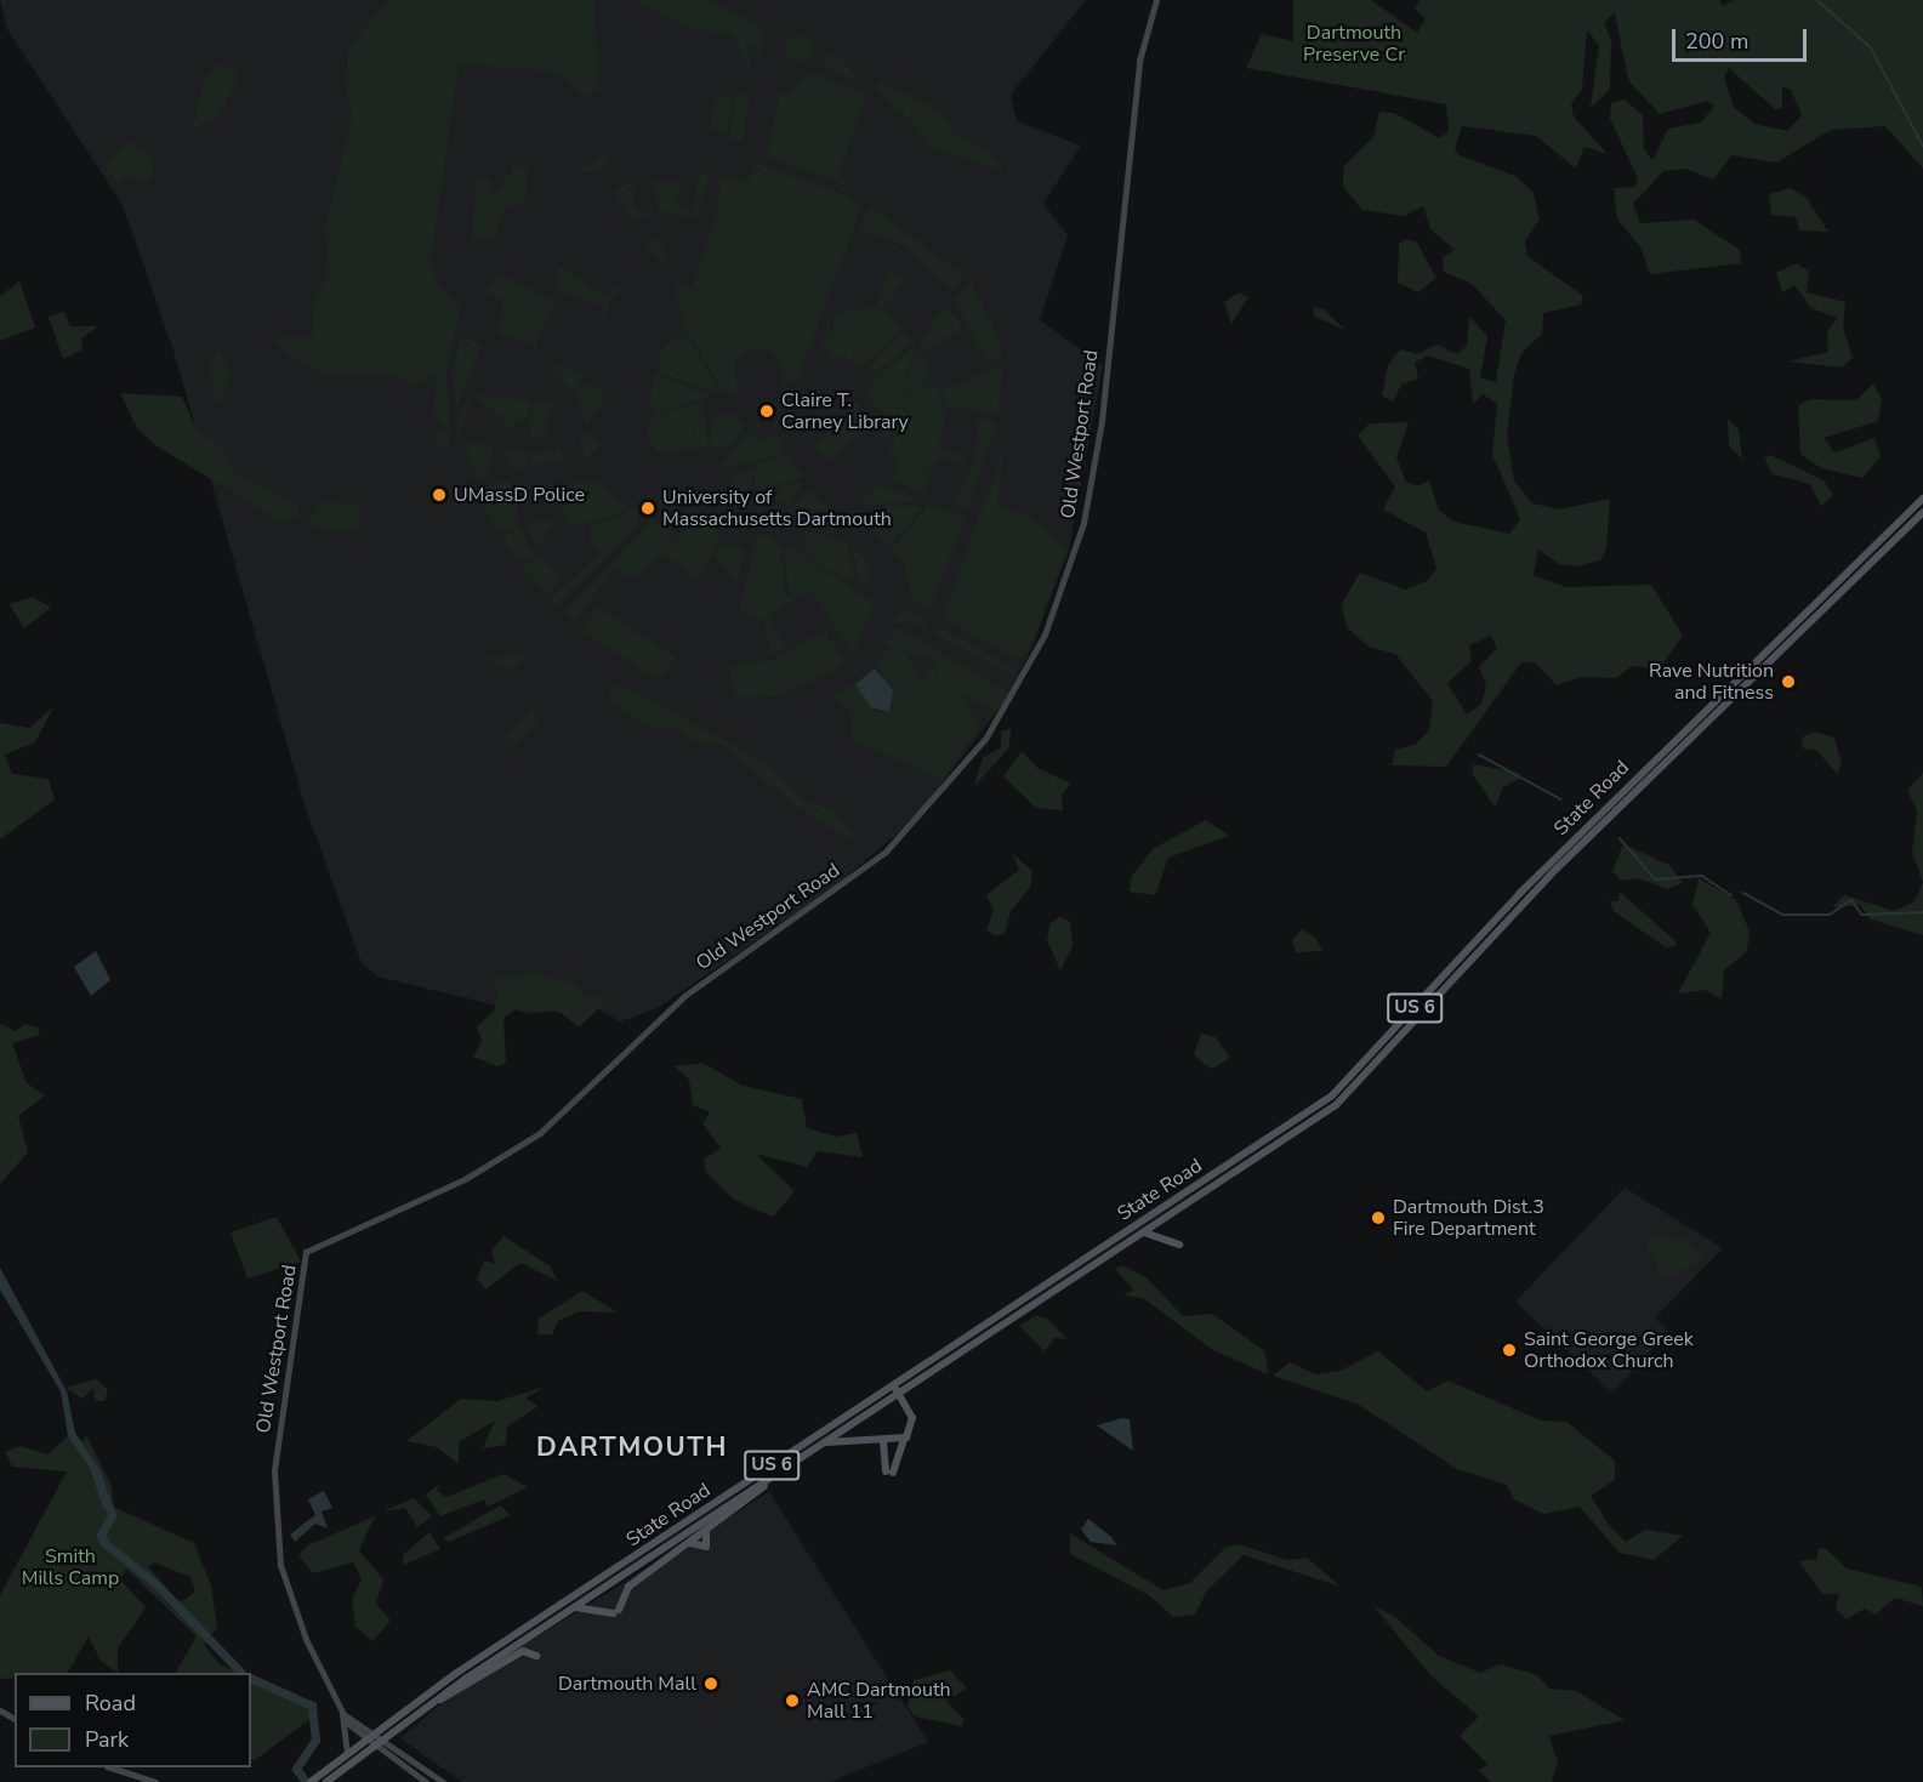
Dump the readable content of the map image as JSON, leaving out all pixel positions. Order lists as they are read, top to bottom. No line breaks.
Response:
{"streets":{"main road":["Old Westport Road","State Road","US 6"]},"crossings":[["Old Westport Road","State Road"]],"districts":["DARTMOUTH"],"parks":["Dartmouth Preserve Cr","Smith Mills Camp"],"places":["Claire T. Carney Library","UMassD Police","University of Massachusetts Dartmouth","Rave Nutrition and Fitness","Dartmouth Dist.3 Fire Department","Saint George Greek Orthodox Church","Dartmouth Mall","AMC Dartmouth Mall 11"],"legend":["Road","Park"],"scale_bar":"200 m"}
